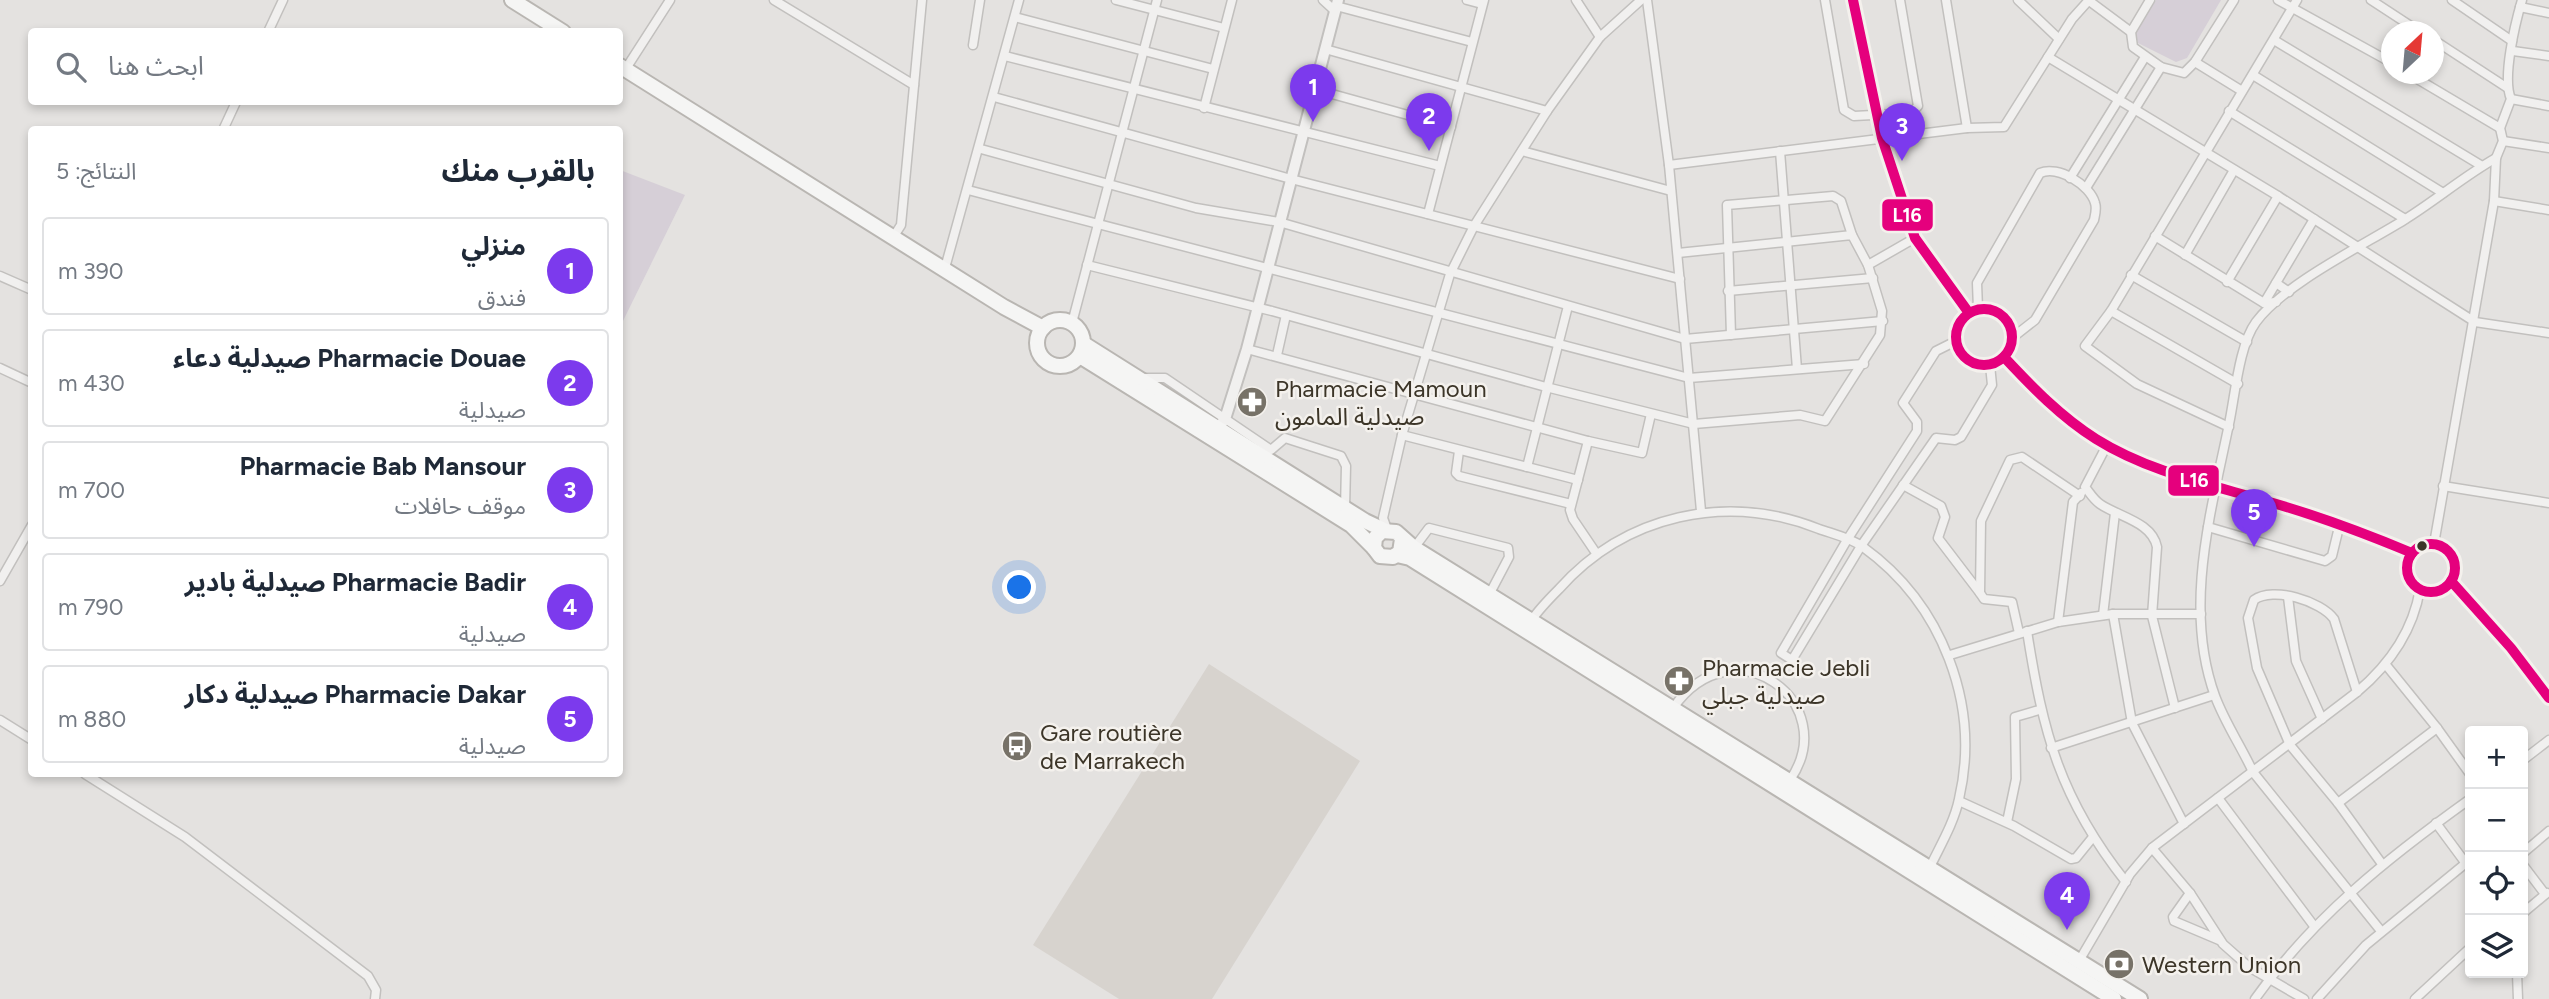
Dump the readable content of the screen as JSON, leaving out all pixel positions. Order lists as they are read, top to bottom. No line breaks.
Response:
{"places":{"pharmacy":["Pharmacie Mamoun صيدلية المامون","Pharmacie Jebli صيدلية جبلي"],"bus stop":["Gare routière de Marrakech"],"bank":["Western Union"]},"lines":["transit line L16"],"north":"top right","page":{"search":"ابحث هنا","pins":["1","2","3","5","4"],"heading":["بالقرب منك","النتائج: 5"],"list":[{"mark":"1","name":"منزلي","note":"فندق","value":"390 m"},{"mark":"2","name":"Pharmacie Douae صيدلية دعاء","note":"صيدلية","value":"430 m"},{"mark":"3","name":"Pharmacie Bab Mansour","note":"موقف حافلات","value":"700 m"},{"mark":"4","name":"Pharmacie Badir صيدلية بادير","note":"صيدلية","value":"790 m"},{"mark":"5","name":"Pharmacie Dakar صيدلية دكار","note":"صيدلية","value":"880 m"}],"map_buttons":["+","−"]}}
